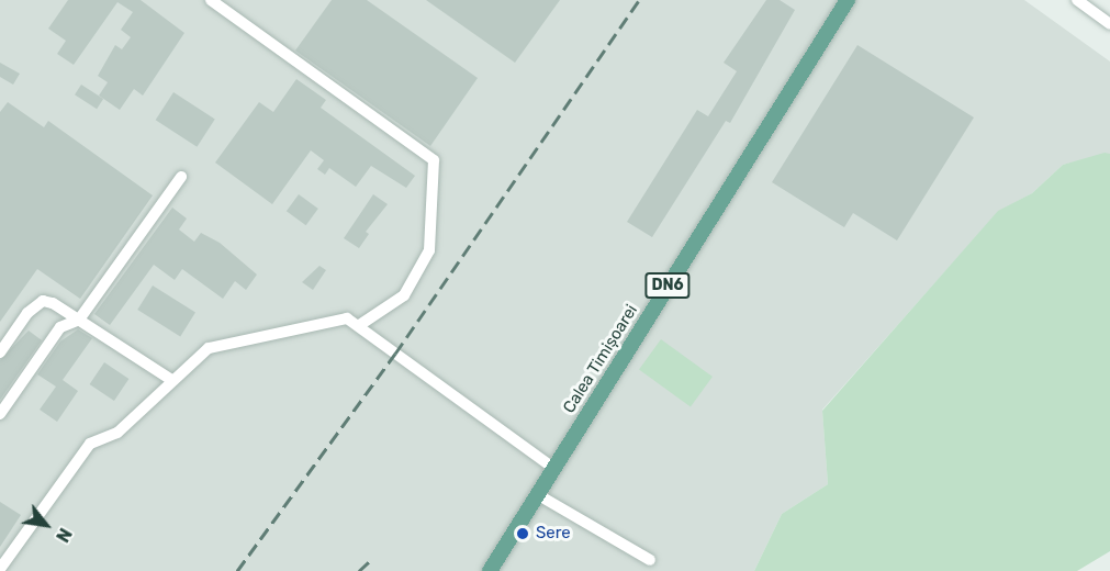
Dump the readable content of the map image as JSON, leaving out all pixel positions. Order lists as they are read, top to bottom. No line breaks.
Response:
{"streets":{"main road":["DN6","Calea Timișoarei"]},"places":["Sere"],"north":"bottom right"}
